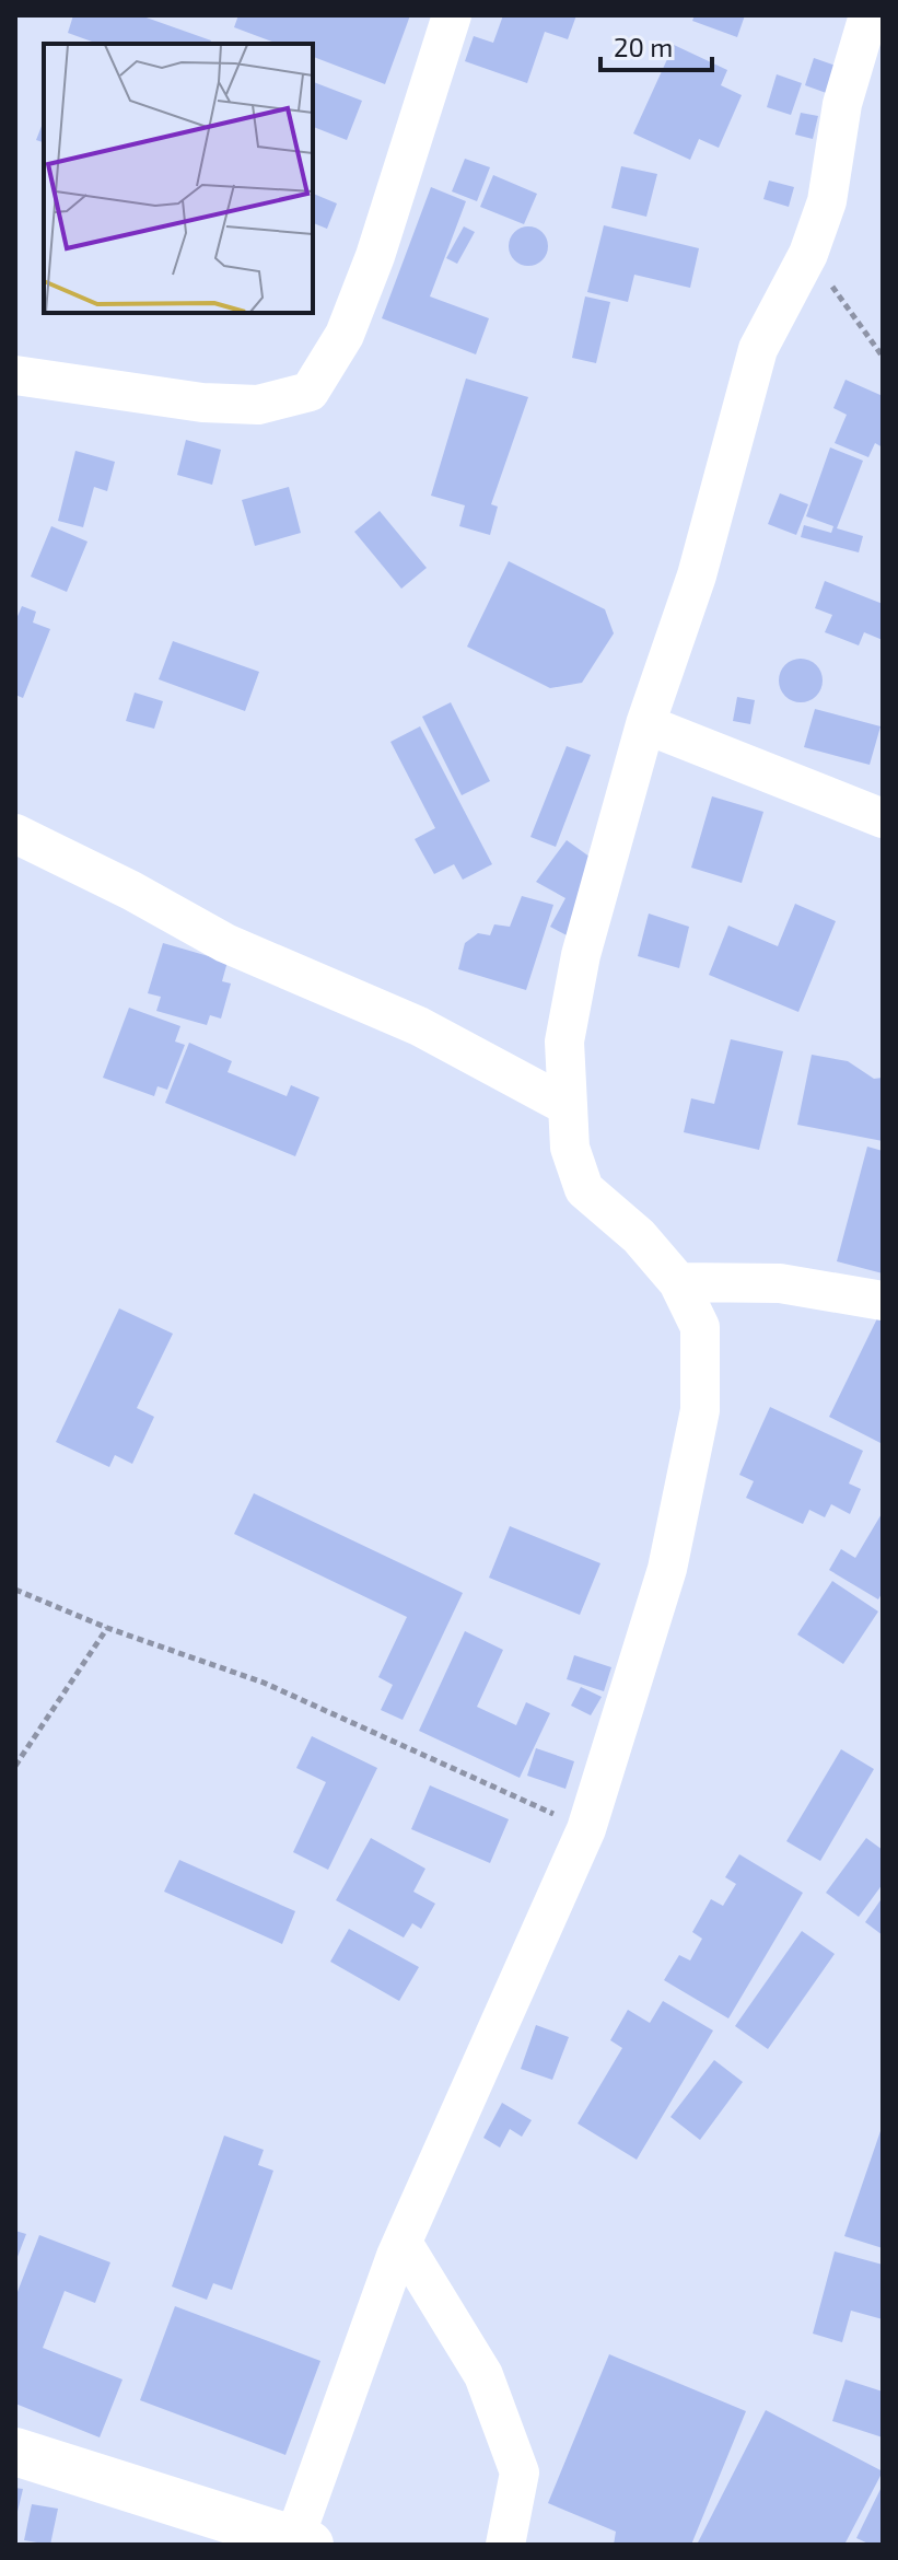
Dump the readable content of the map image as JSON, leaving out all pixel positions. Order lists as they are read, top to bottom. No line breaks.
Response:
{"scale_bar":"20 m"}
